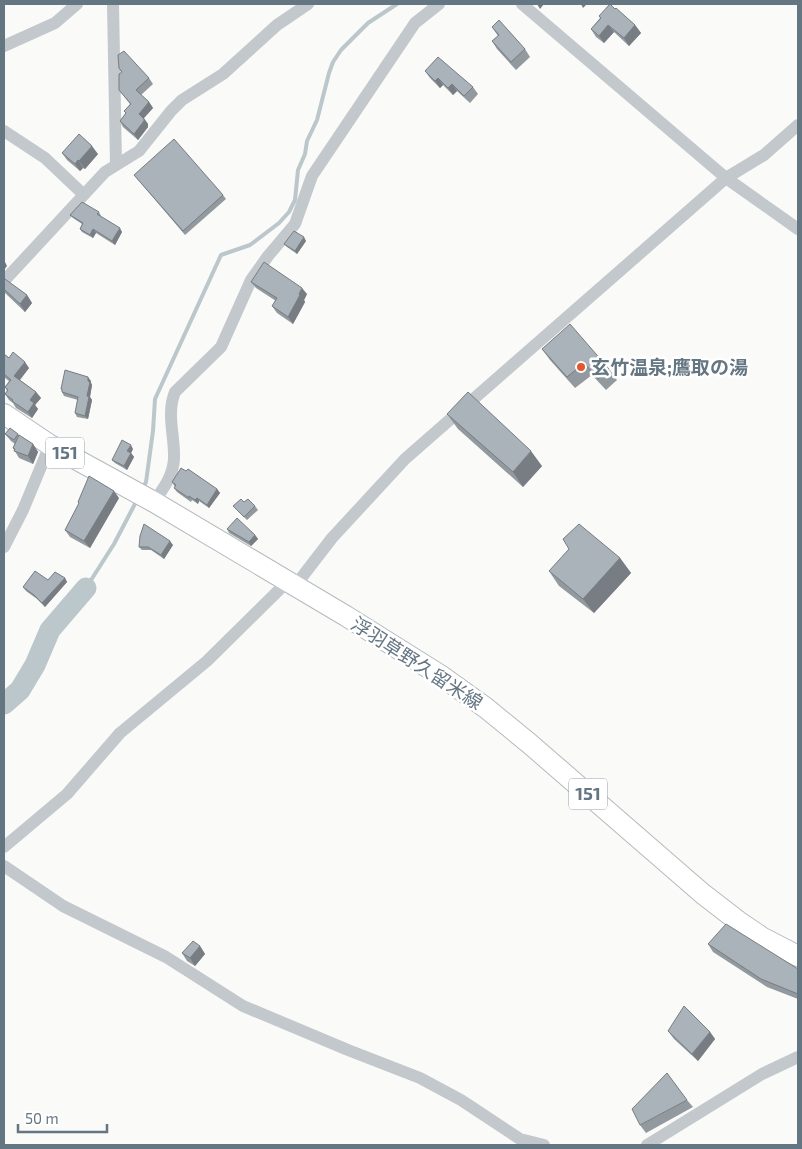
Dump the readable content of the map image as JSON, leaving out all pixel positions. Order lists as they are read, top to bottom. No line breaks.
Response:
{"streets":{"main road":["151","浮羽草野久留米線"]},"places":["玄竹温泉;鷹取の湯"],"scale_bar":"50 m"}
